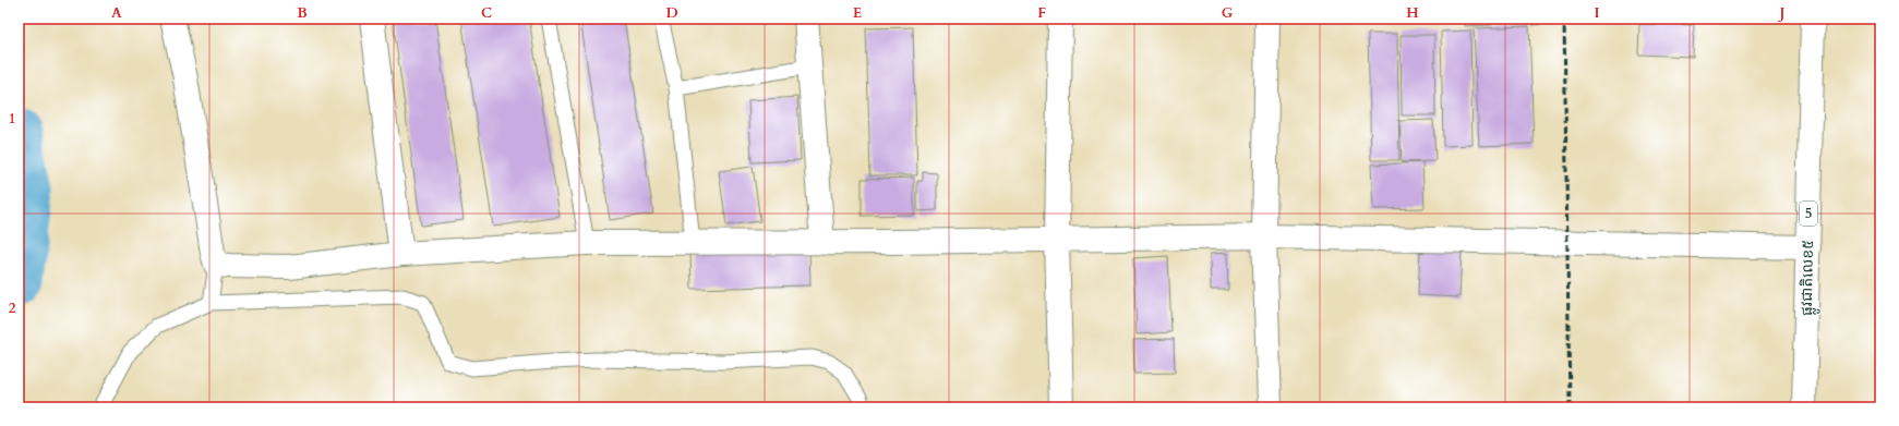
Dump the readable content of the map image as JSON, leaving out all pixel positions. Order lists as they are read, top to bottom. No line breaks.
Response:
{"streets":{"main road":["5","ផ្លូវជាតិលេខ៥"]},"grid":{"columns":["A","B","C","D","E","F","G","H","I","J"],"rows":["1","2"]}}
